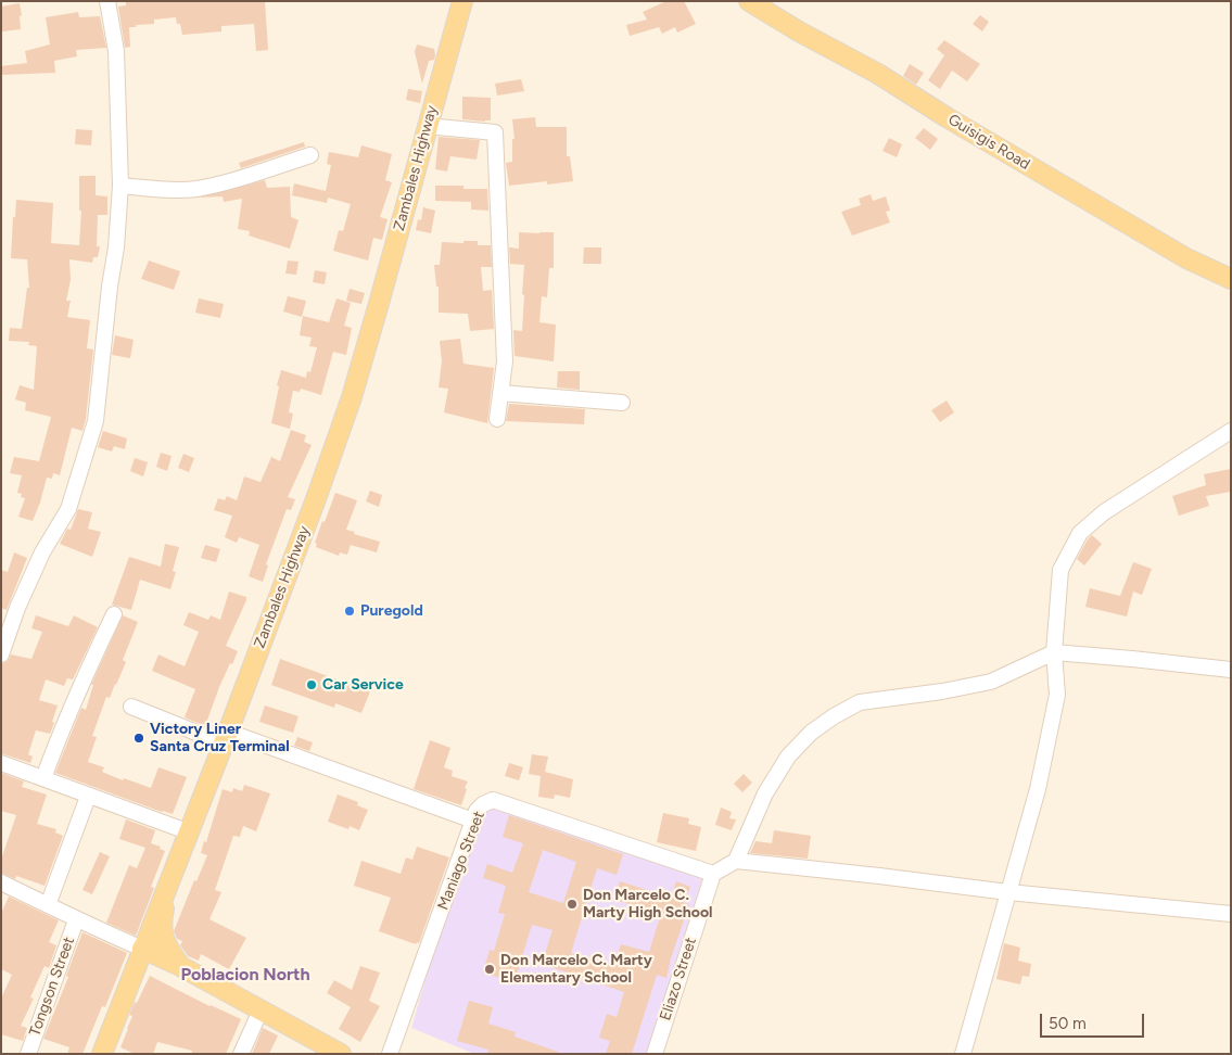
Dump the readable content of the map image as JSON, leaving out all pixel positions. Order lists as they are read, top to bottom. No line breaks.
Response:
{"streets":{"main road":["Guisigis Road","Zambales Highway"],"street":["Maniago Street","Eliazo Street","Tongson Street"]},"crossings":[["Maniago Street","Eliazo Street"]],"districts":["Poblacion North"],"places":["Puregold","Car Service","Victory Liner Santa Cruz Terminal","Don Marcelo C. Marty High School","Don Marcelo C. Marty Elementary School"],"scale_bar":"50 m"}
